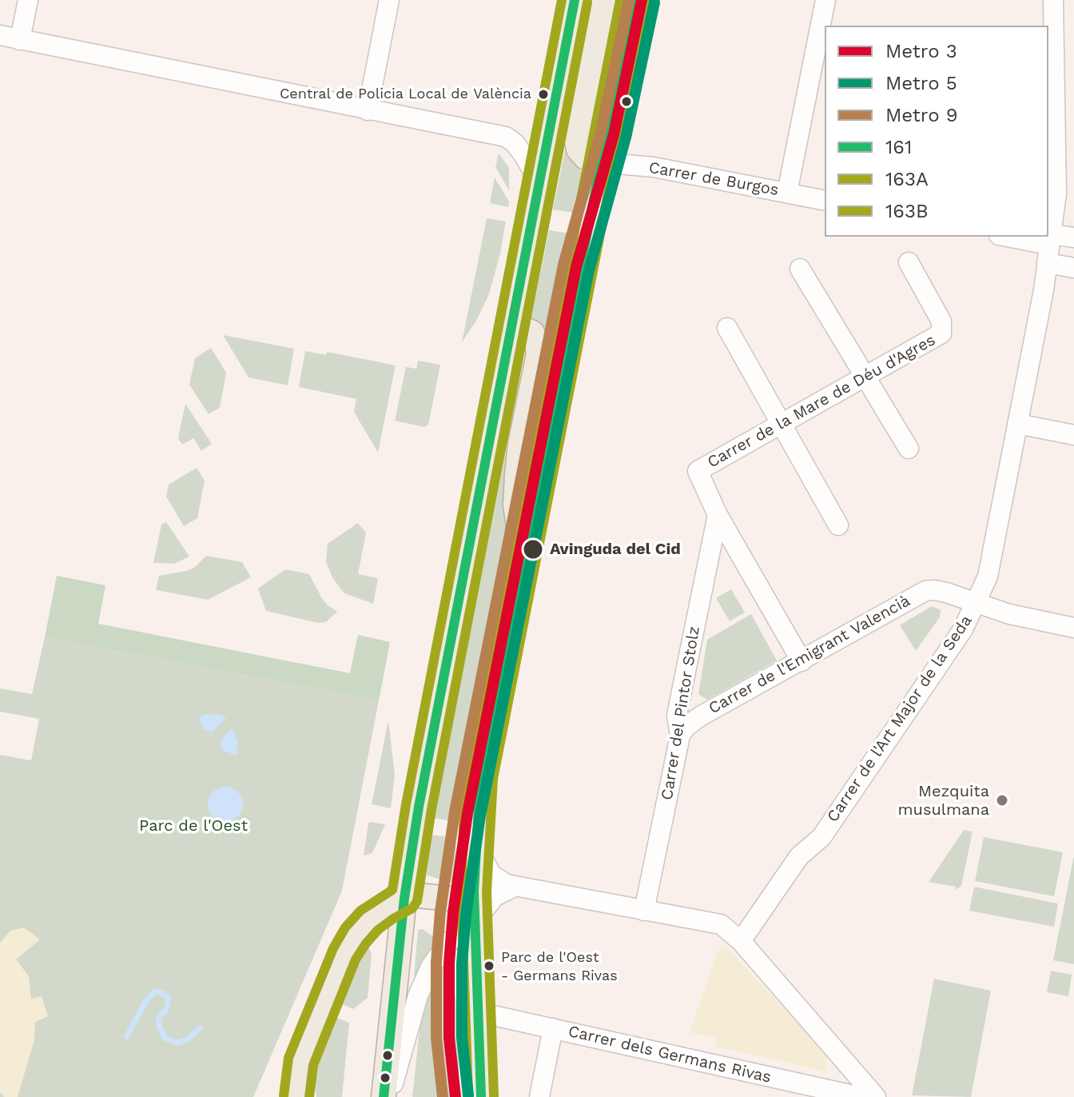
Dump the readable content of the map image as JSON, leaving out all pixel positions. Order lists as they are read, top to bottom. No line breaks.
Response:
{"streets":{"street":["Carrer de Burgos","Carrer de la Mare de Déu d'Agres","Carrer de l'Emigrant Valencià","Carrer del Pintor Stolz","Carrer de l'Art Major de la Seda","Carrer dels Germans Rivas"]},"crossings":[["Carrer de la Mare de Déu d'Agres","Carrer del Pintor Stolz"],["Carrer de l'Emigrant Valencià","Carrer del Pintor Stolz"],["Carrer de l'Emigrant Valencià","Carrer de l'Art Major de la Seda"]],"parks":["Parc de l'Oest"],"places":["Central de Policia Local de València","Avinguda del Cid","Mezquita musulmana","Parc de l'Oest - Germans Rivas"],"lines":["metro line 3","metro line 9","transit line 161","transit line 163B","metro line 5","transit line 163A"],"legend":["Metro 3","Metro 5","Metro 9","161","163A","163B"]}
